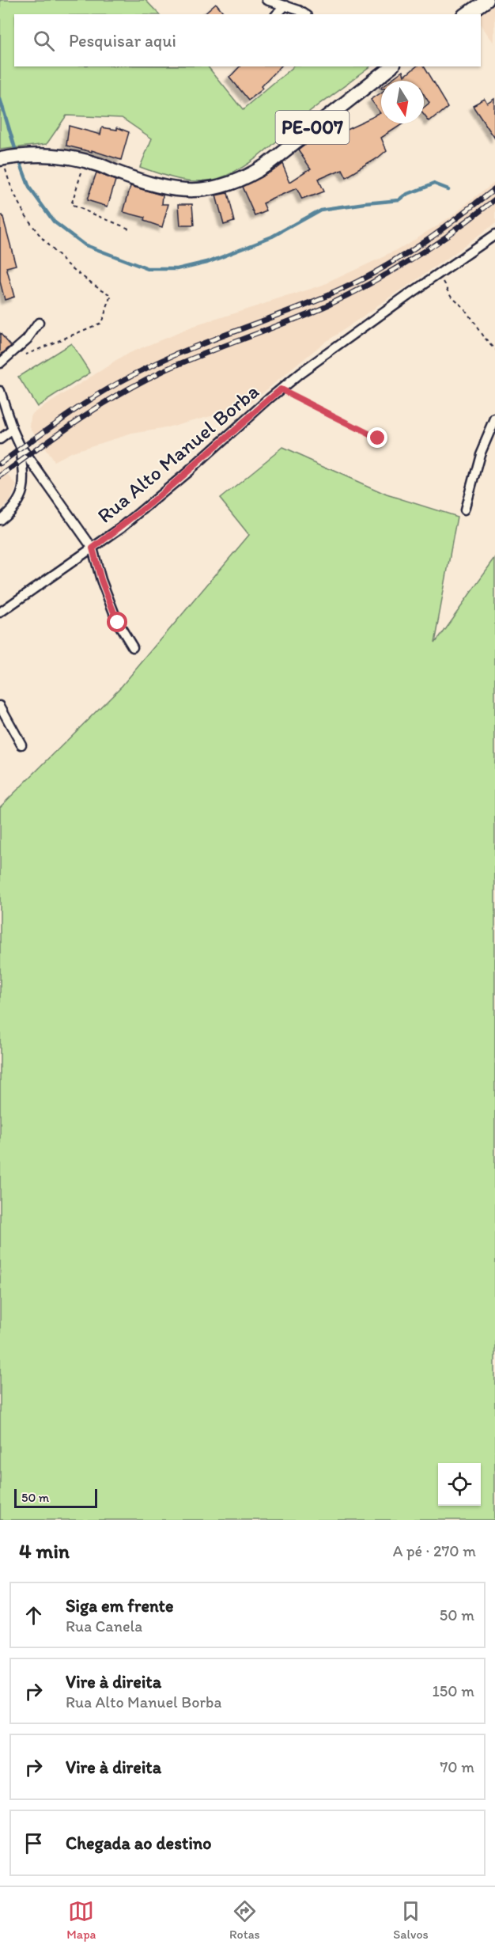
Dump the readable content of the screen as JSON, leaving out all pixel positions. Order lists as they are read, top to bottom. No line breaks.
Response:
{"streets":{"main road":["PE-007"],"street":["Rua Alto Manuel Borba"]},"scale_bar":"50 m","north":"bottom","page":{"search":"Pesquisar aqui","scale":"50 m","heading":["4 min","A pé · 270 m"],"list":[["Siga em frente","Rua Canela","50 m"],["Vire à direita","Rua Alto Manuel Borba","150 m"],["Vire à direita","70 m"],"Chegada ao destino"],"nav":["Mapa","Rotas","Salvos"]}}
